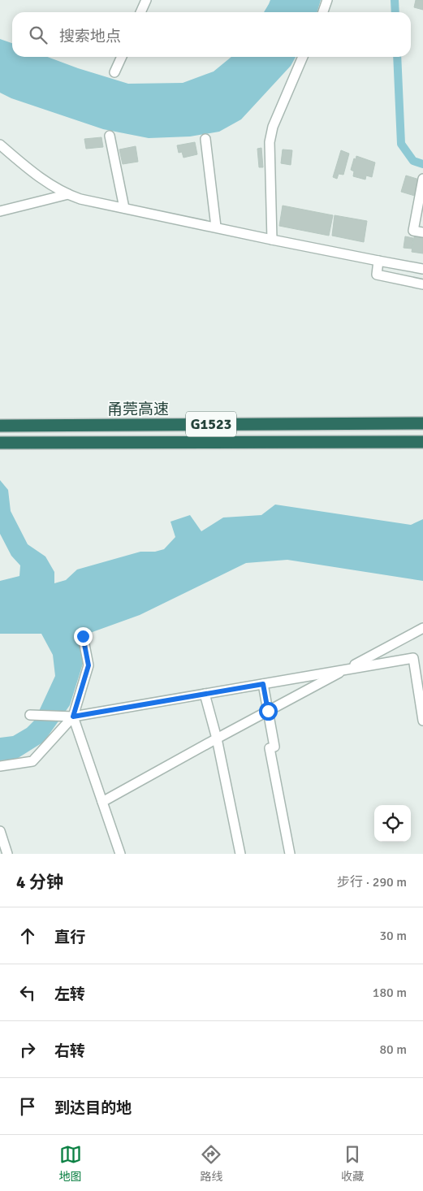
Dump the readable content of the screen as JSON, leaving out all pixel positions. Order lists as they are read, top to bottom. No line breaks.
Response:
{"streets":{"highway":["甬莞高速","G1523"]},"page":{"search":"搜索地点","heading":["4 分钟","步行 · 290 m"],"list":[["直行","30 m"],["左转","180 m"],["右转","80 m"],"到达目的地"],"nav":["地图","路线","收藏"]}}
